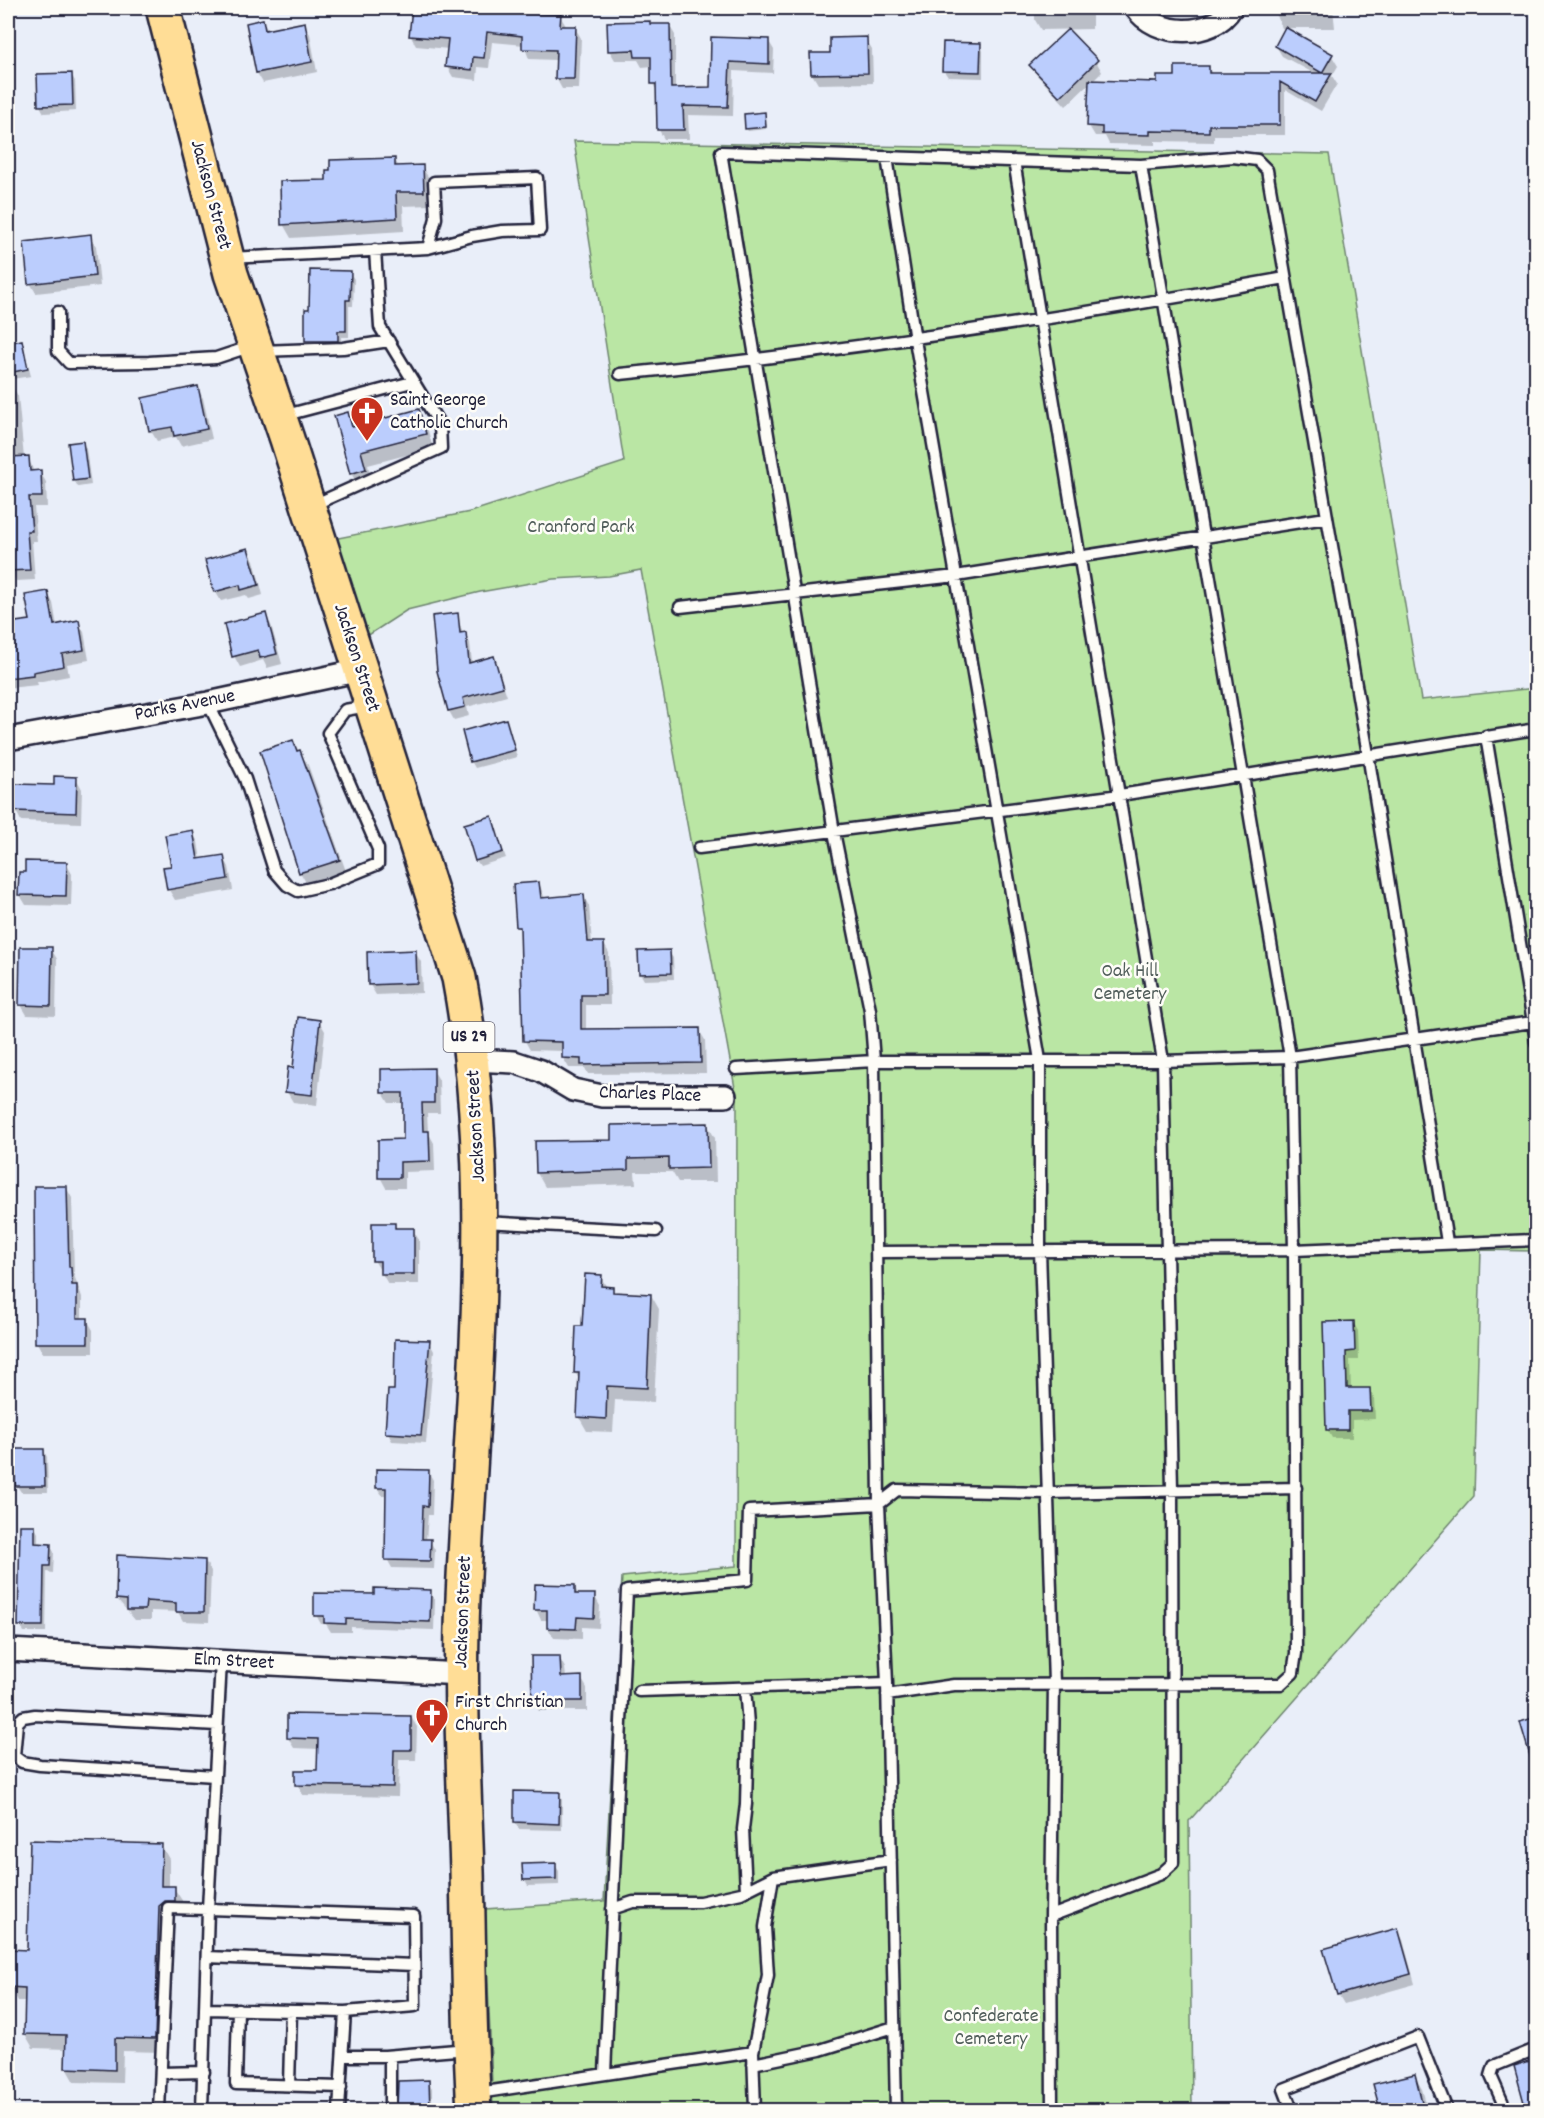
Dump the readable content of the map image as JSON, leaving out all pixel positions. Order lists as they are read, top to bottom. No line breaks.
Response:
{"streets":{"main road":["Jackson Street","US 29"],"street":["Parks Avenue","Charles Place","Elm Street"]},"crossings":[["Jackson Street","Parks Avenue"],["Jackson Street","Charles Place"],["Jackson Street","Elm Street"]],"parks":["Cranford Park","Oak Hill Cemetery","Confederate Cemetery"],"places":{"church":["Saint George Catholic Church","First Christian Church"]}}
